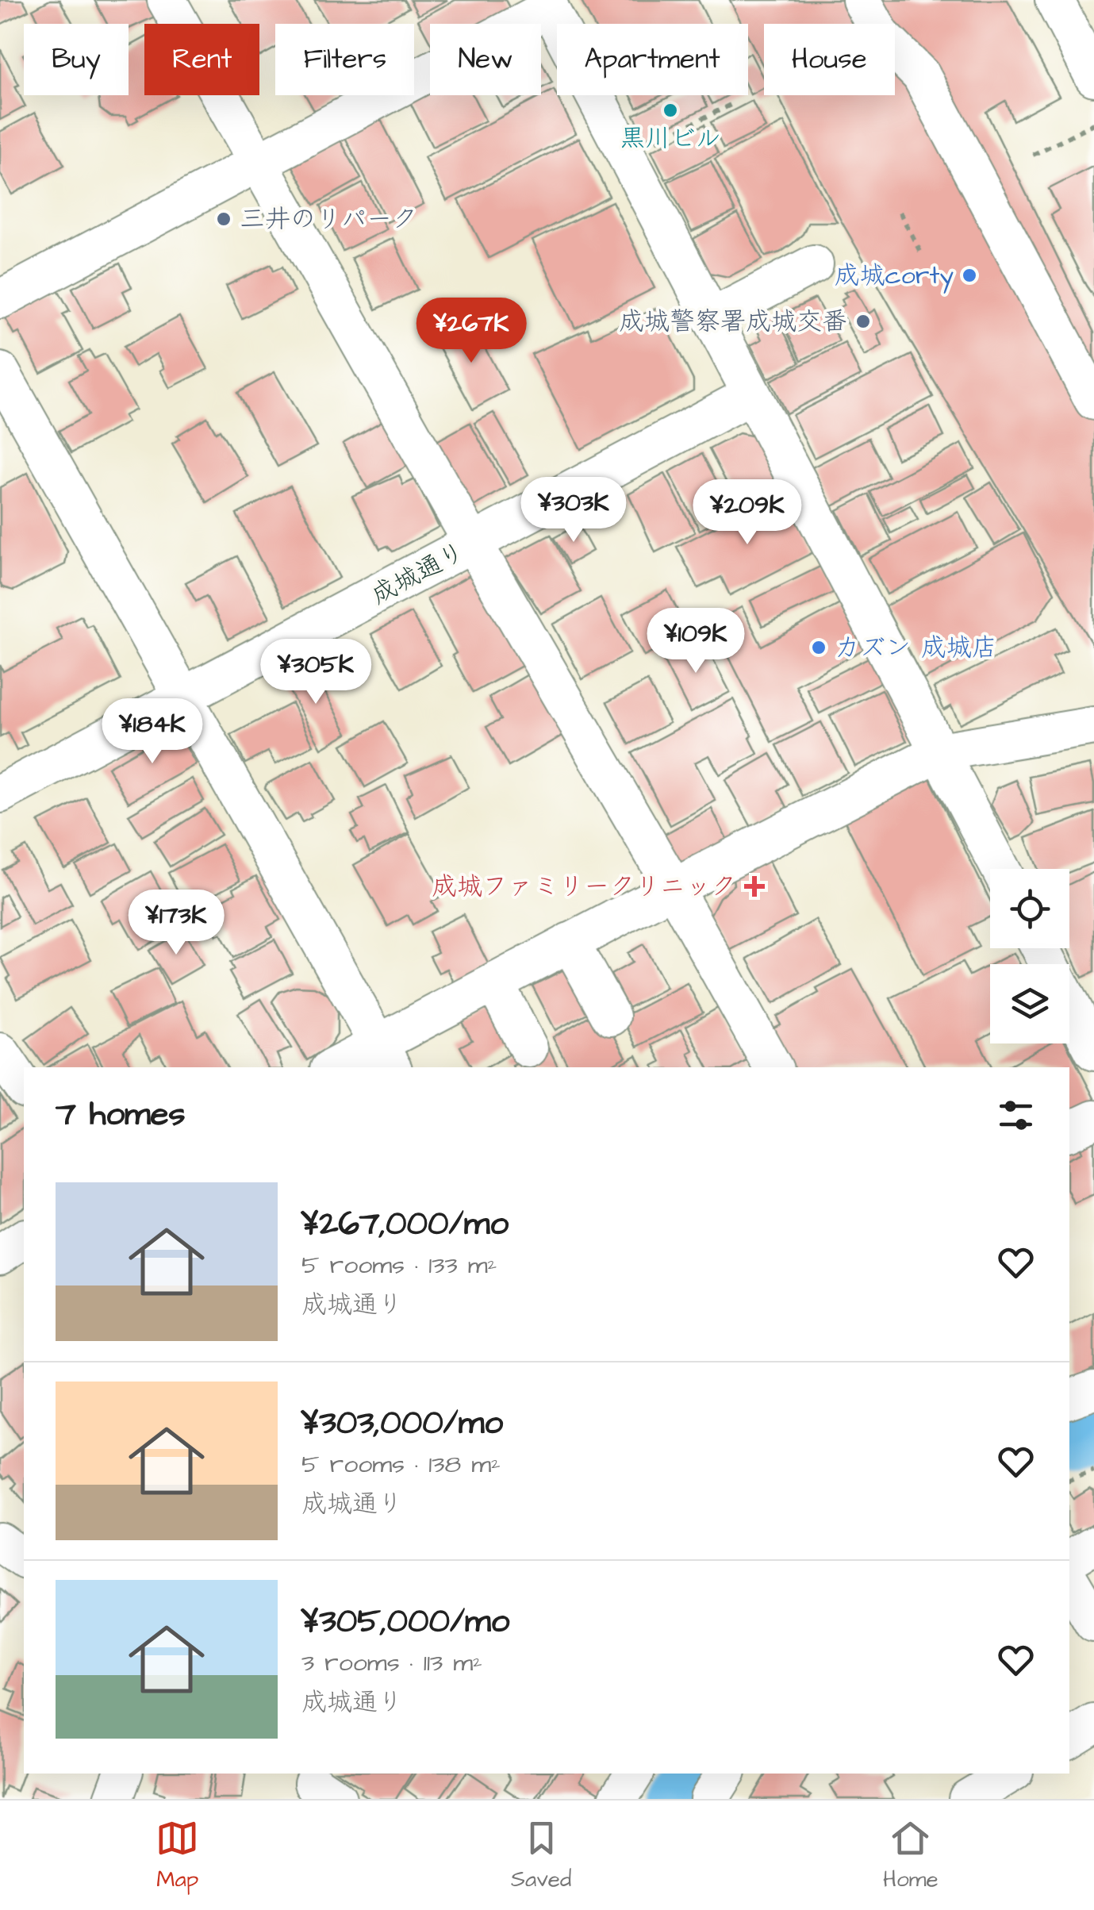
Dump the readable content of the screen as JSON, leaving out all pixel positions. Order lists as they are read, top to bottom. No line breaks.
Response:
{"streets":{"street":["成城通り"]},"places":{"other":["黒川ビル","三井のリパーク","成城corty","成城警察署成城交番","カズン 成城店"],"health":["成城ファミリークリニック"]},"page":{"chip":["Buy","Rent","Filters","New","Apartment","House"],"price":["¥267K","¥303K","¥209K","¥109K","¥305K","¥184K","¥173K"],"heading":"7 homes","list":[{"name":"¥267,000/mo","note":"5 rooms · 133 m² · 成城通り"},{"name":"¥303,000/mo","note":"5 rooms · 138 m² · 成城通り"},{"name":"¥305,000/mo","note":"3 rooms · 113 m² · 成城通り"}],"tabs":["Map","Saved","Home"]}}
